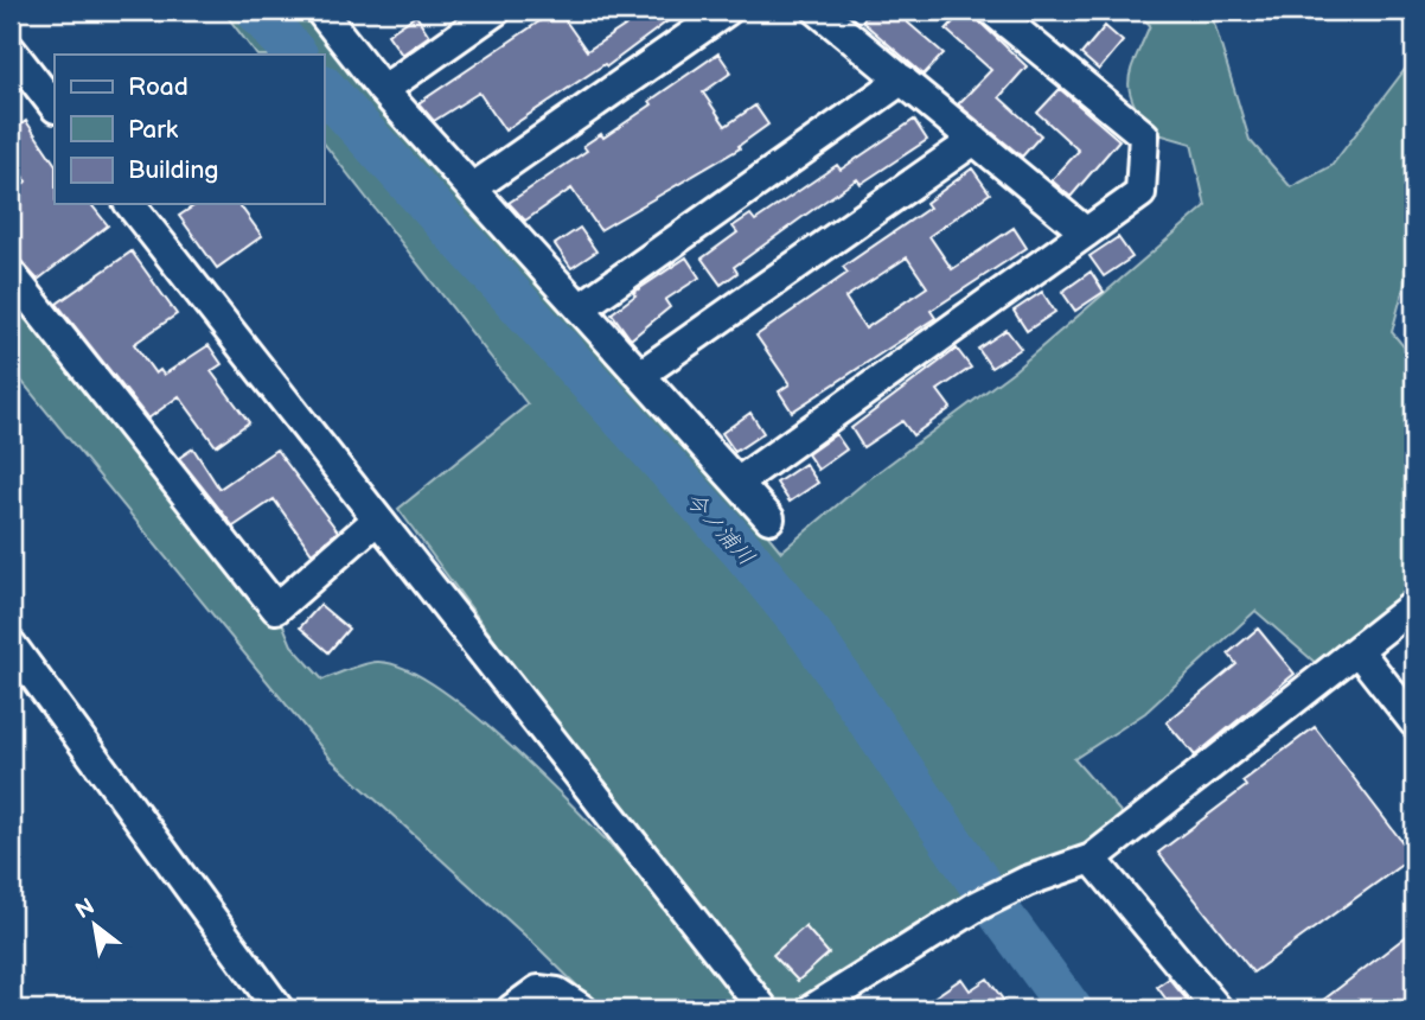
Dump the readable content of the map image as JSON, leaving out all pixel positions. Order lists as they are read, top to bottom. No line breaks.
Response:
{"water":["今ノ浦川"],"legend":["Road","Park","Building"],"north":"top left"}
